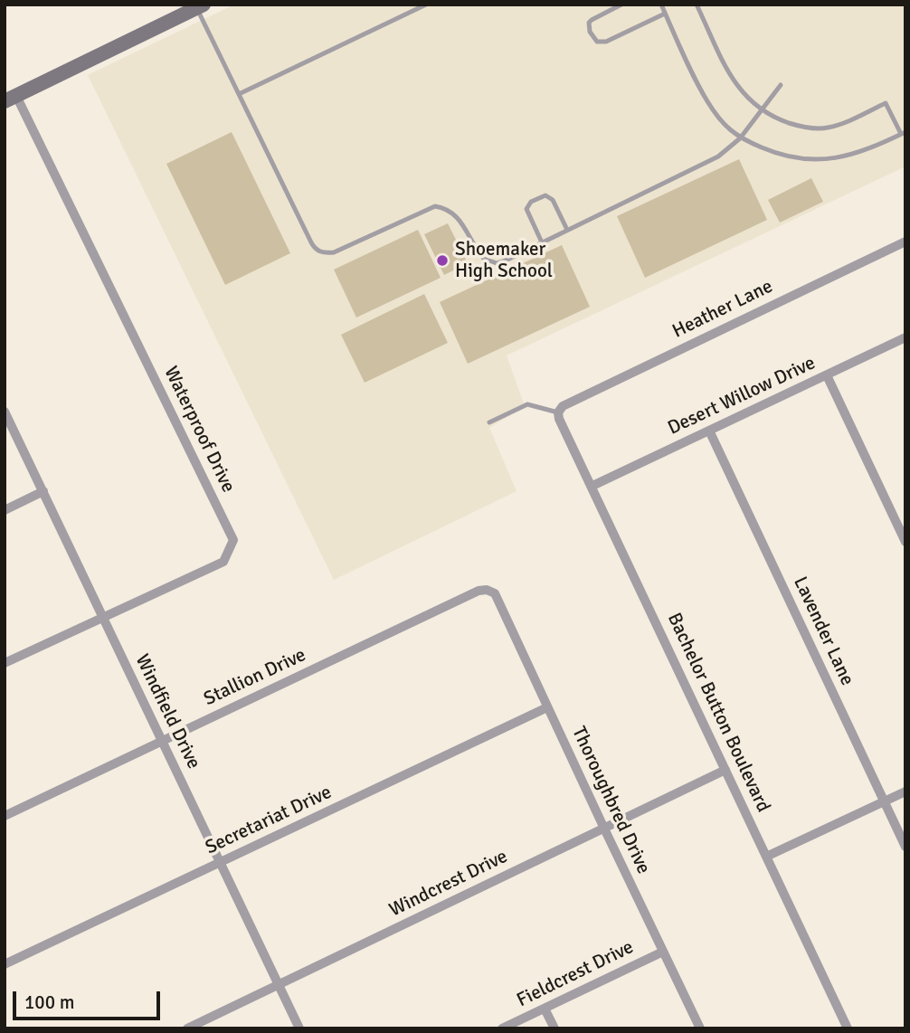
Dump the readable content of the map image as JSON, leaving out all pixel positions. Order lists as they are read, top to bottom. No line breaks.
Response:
{"streets":{"street":["Heather Lane","Desert Willow Drive","Waterproof Drive","Lavender Lane","Stallion Drive","Windfield Drive","Bachelor Button Boulevard","Thoroughbred Drive","Secretariat Drive","Windcrest Drive","Fieldcrest Drive"]},"crossings":[["Heather Lane","Bachelor Button Boulevard"],["Desert Willow Drive","Lavender Lane"],["Desert Willow Drive","Bachelor Button Boulevard"],["Waterproof Drive","Windfield Drive"],["Stallion Drive","Windfield Drive"],["Stallion Drive","Thoroughbred Drive"],["Windfield Drive","Secretariat Drive"],["Windfield Drive","Windcrest Drive"],["Bachelor Button Boulevard","Windcrest Drive"],["Thoroughbred Drive","Secretariat Drive"],["Thoroughbred Drive","Windcrest Drive"],["Thoroughbred Drive","Fieldcrest Drive"]],"places":["Shoemaker High School"],"scale_bar":"100 m"}
